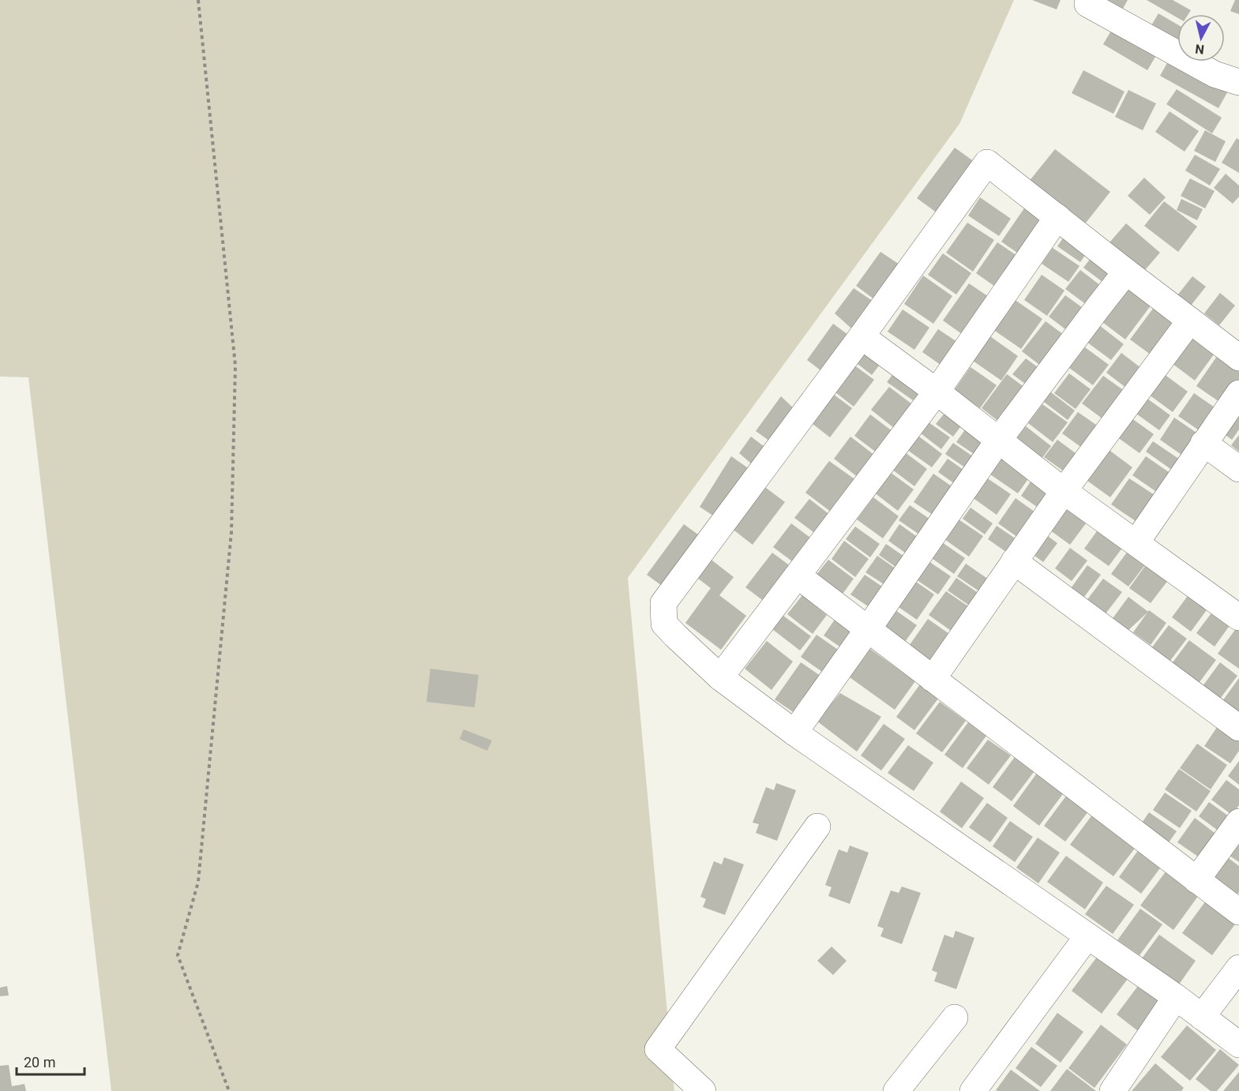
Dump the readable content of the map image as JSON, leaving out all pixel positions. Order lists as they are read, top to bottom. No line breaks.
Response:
{"scale_bar":"20 m","north":"bottom"}
